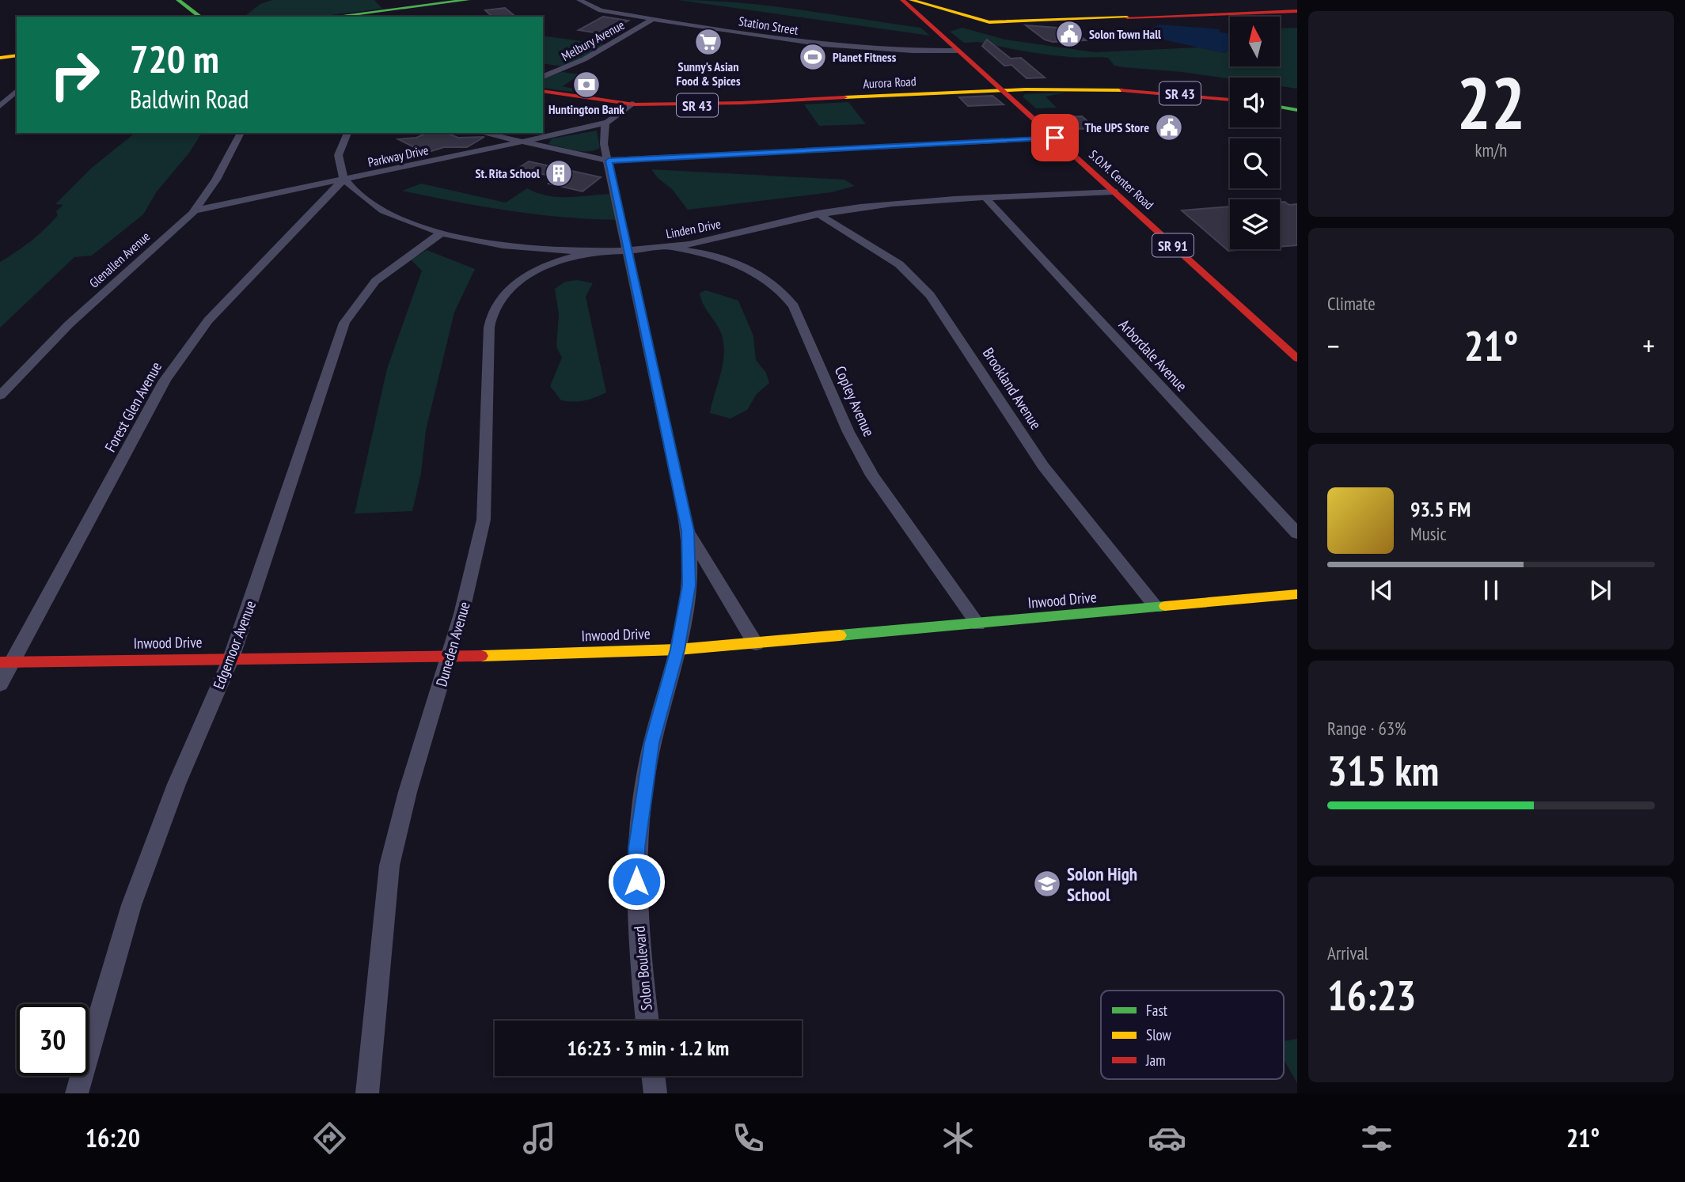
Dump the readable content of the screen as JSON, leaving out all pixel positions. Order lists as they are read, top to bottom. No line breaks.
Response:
{"streets":{"main road":["Aurora Road","SR 43","S.O.M. Center Road","SR 91","Inwood Drive"],"street":["Station Street","Melbury Avenue","Parkway Drive","Linden Drive","Glenallen Avenue","Arbordale Avenue","Brookland Avenue","Copley Avenue","Forest Glen Avenue","Duneden Avenue","Edgemoor Avenue","Solon Boulevard"]},"crossings":[["Station Street","Melbury Avenue"],["Station Street","S.O.M. Center Road"],["Aurora Road","S.O.M. Center Road"],["Parkway Drive","Linden Drive"],["Parkway Drive","Glenallen Avenue"],["Parkway Drive","Forest Glen Avenue"],["Parkway Drive","Solon Boulevard"],["S.O.M. Center Road","Linden Drive"],["Linden Drive","Arbordale Avenue"],["Linden Drive","Brookland Avenue"],["Linden Drive","Copley Avenue"],["Linden Drive","Forest Glen Avenue"],["Linden Drive","Duneden Avenue"],["Linden Drive","Edgemoor Avenue"],["Linden Drive","Solon Boulevard"],["Brookland Avenue","Inwood Drive"],["Copley Avenue","Inwood Drive"],["Forest Glen Avenue","Inwood Drive"],["Inwood Drive","Duneden Avenue"],["Inwood Drive","Edgemoor Avenue"],["Inwood Drive","Solon Boulevard"]],"places":{"public building":["Solon Town Hall","The UPS Store"],"supermarket":["Sunny's Asian Food & Spices"],"sports":["Planet Fitness"],"bank":["Huntington Bank"],"building":["St. Rita School"],"school or university":["Solon High School"]},"legend":["Fast","Slow","Jam"],"north":"top","page":{"tile":[["22","km/h"],"Climate",["Range · 63%","315 km"],["Arrival","16:23"]],"turn":["720 m","Baldwin Road"],"heat":["−","21°","+"],"song":["93.5 FM","Music"],"limit":"30","trip":"16:23 · 3 min · 1.2 km","tabs":["16:20","21°"]}}
